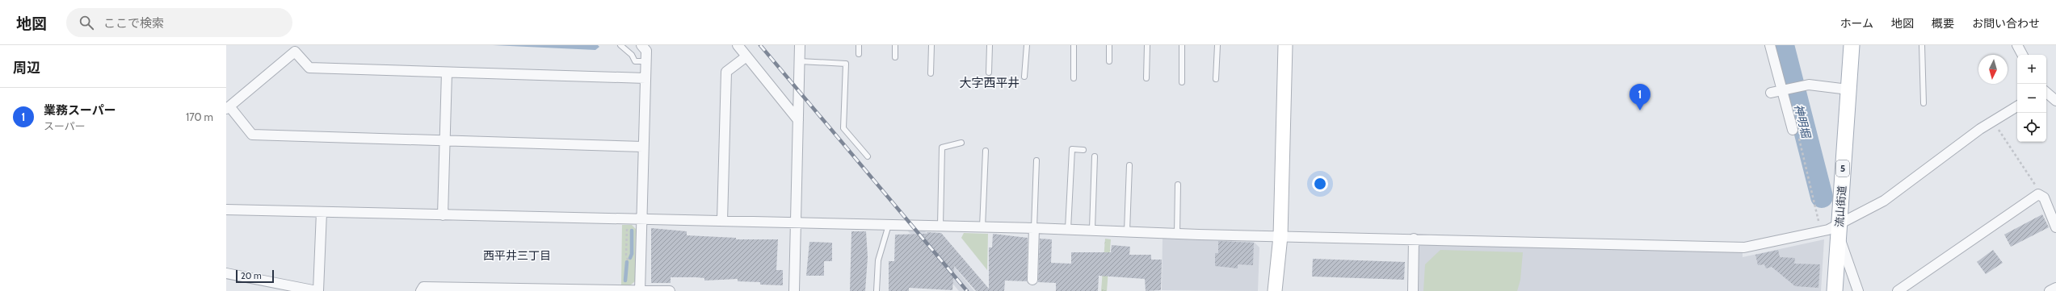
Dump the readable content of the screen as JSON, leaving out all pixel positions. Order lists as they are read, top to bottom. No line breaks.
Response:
{"streets":{"main road":["5","流山街道"]},"districts":["大字西平井","西平井三丁目"],"water":["神明堀"],"scale_bar":"20 m","north":"bottom","page":{"header":"地図","search":"ここで検索","nav":["ホーム","地図","概要","お問い合わせ"],"heading":"周辺","map_buttons":["+","−"],"pins":"1","list":[{"mark":"1","name":"業務スーパー","note":"スーパー","value":"170 m"}],"scale":"20 m"}}
